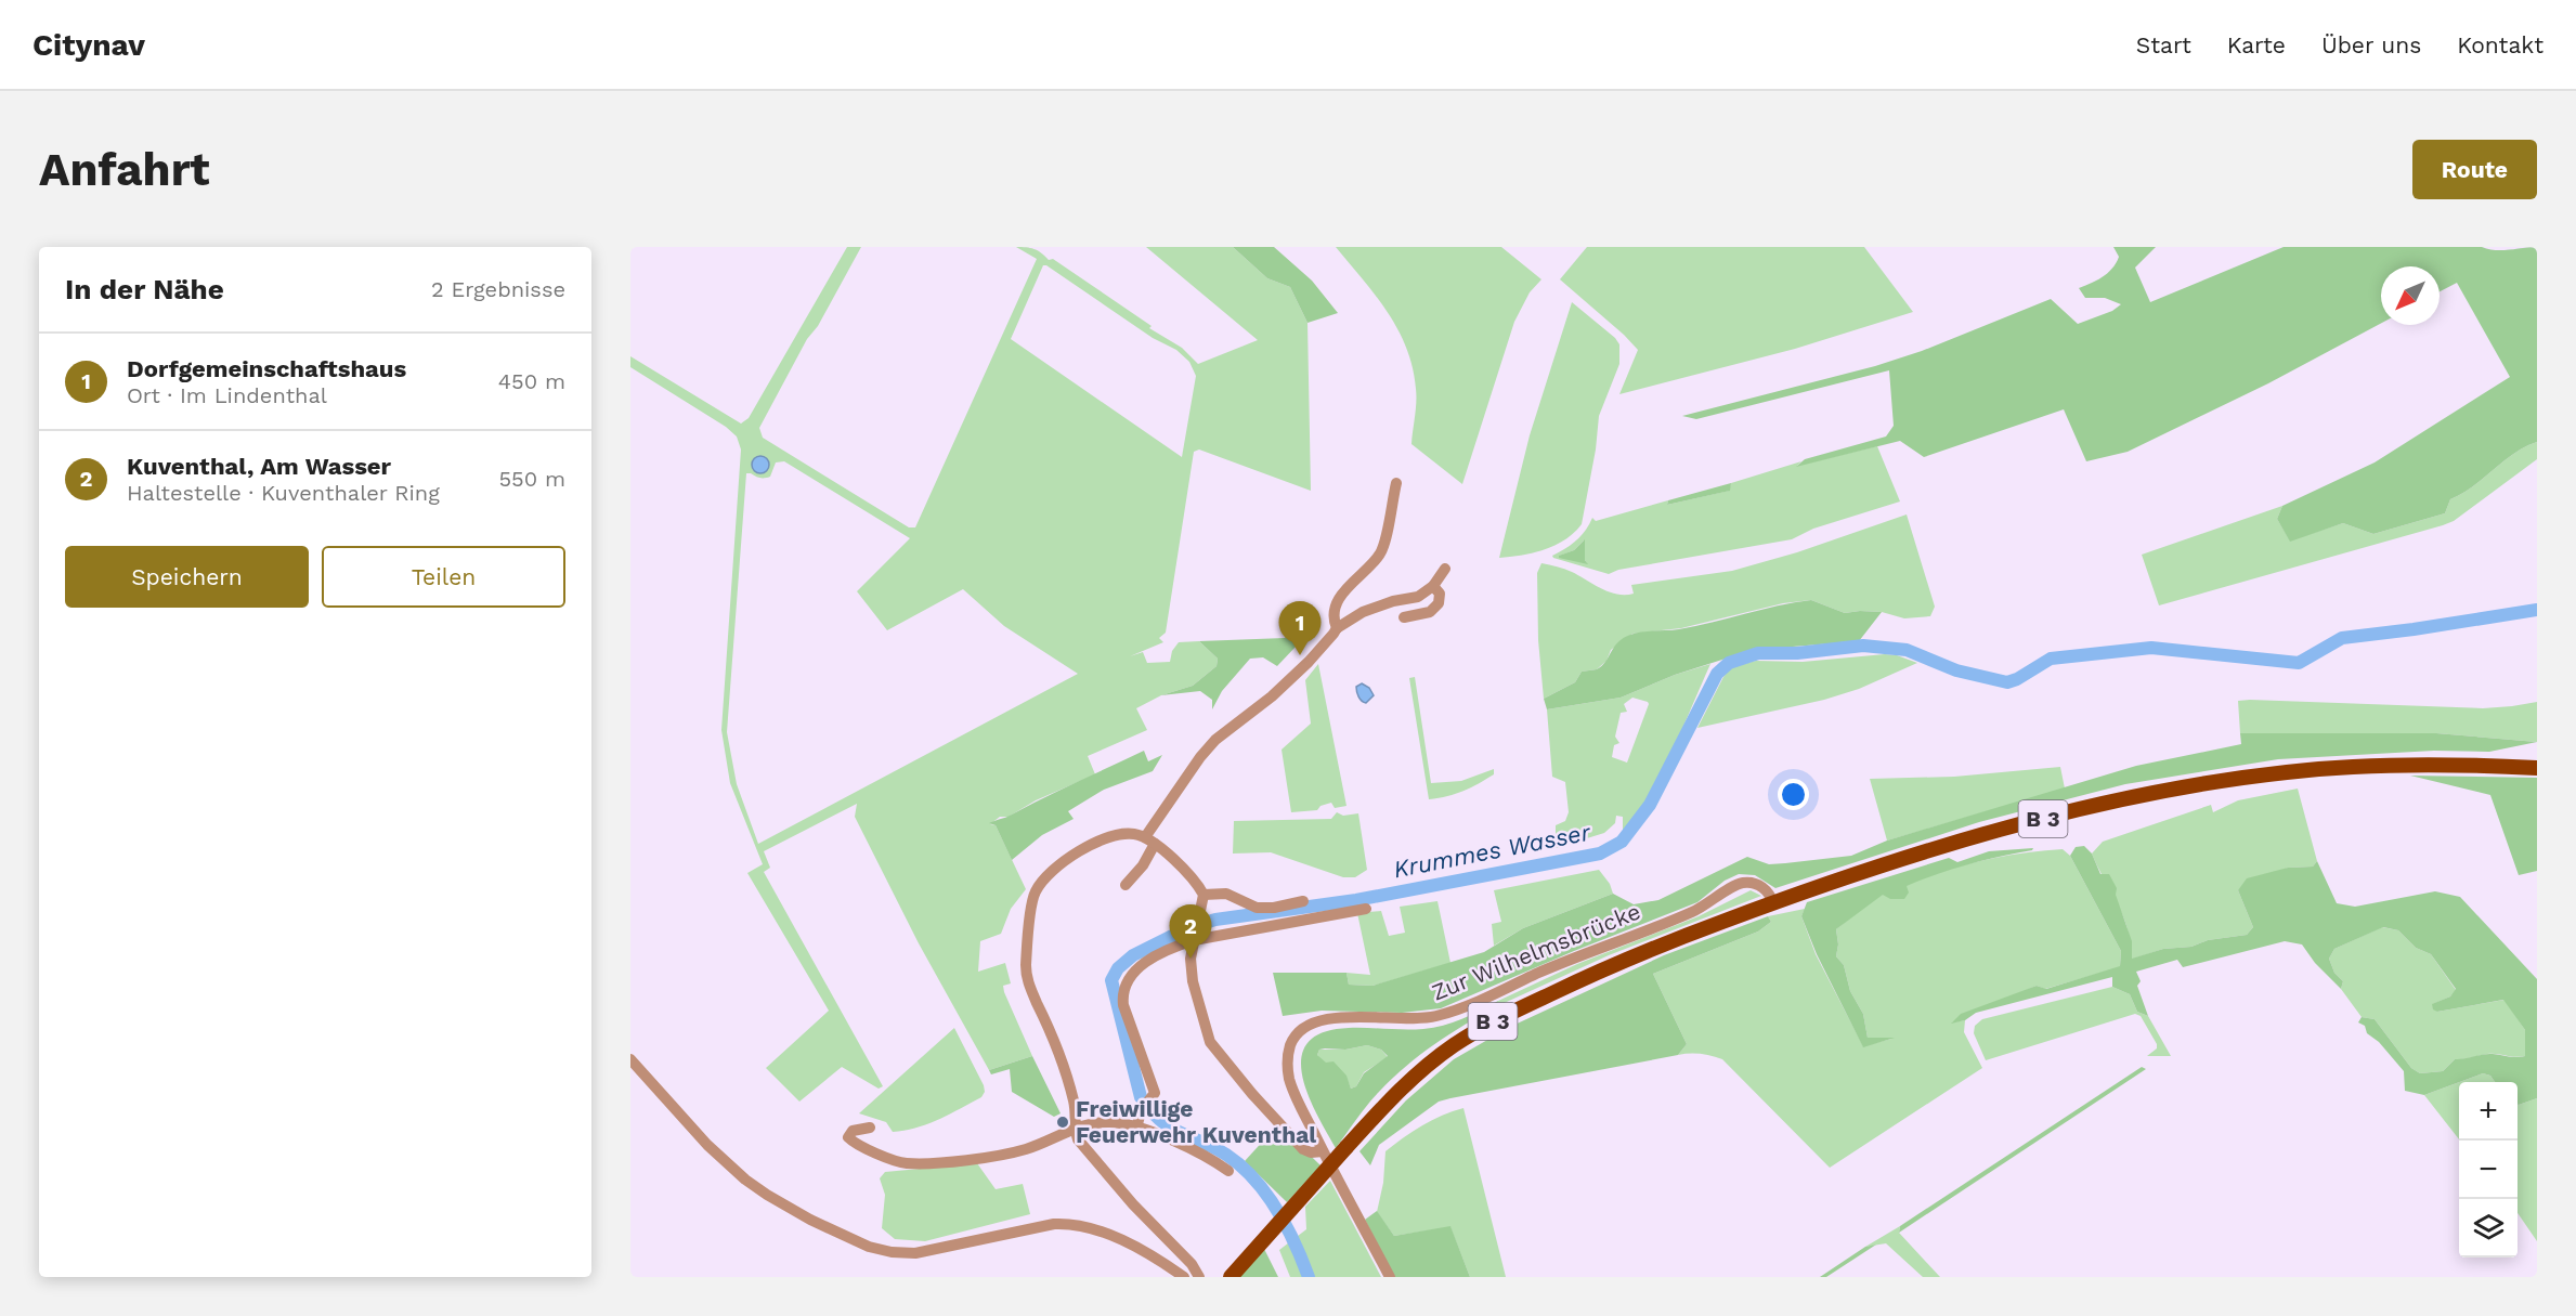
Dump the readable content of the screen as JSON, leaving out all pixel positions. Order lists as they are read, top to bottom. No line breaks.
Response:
{"streets":{"main road":["B 3"],"street":["Zur Wilhelmsbrücke"]},"crossings":[["B 3","Zur Wilhelmsbrücke"]],"water":["Krummes Wasser"],"places":["Freiwillige Feuerwehr Kuventhal"],"north":"bottom left","page":{"header":"Citynav","nav":["Start","Karte","Über uns","Kontakt"],"buttons":["Route",["Speichern","Teilen"]],"title":"Anfahrt","heading":["In der Nähe","2 Ergebnisse"],"list":[{"mark":"1","name":"Dorfgemeinschaftshaus","note":"Ort · Im Lindenthal","value":"450 m"},{"mark":"2","name":"Kuventhal, Am Wasser","note":"Haltestelle · Kuventhaler Ring","value":"550 m"}],"pins":["1","2"],"map_buttons":["+","−"]}}
